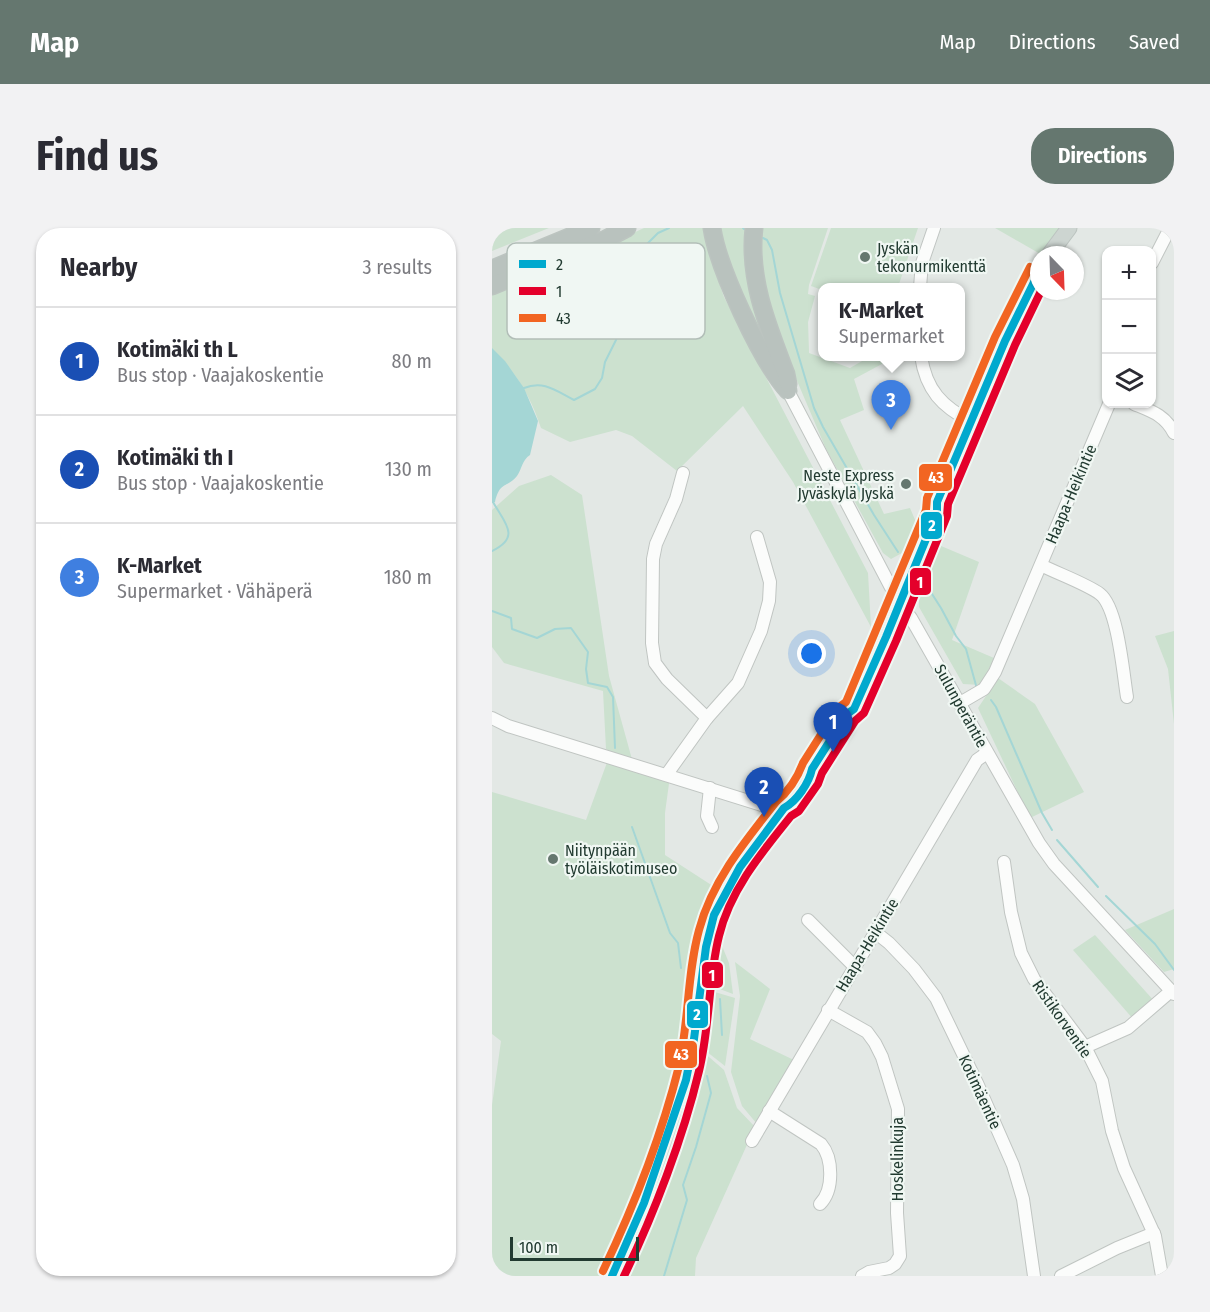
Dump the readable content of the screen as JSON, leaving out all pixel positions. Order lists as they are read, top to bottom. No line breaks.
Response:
{"streets":{"street":["Haapa-Heikintie","Sulunperäntie","Ristikorventie","Kotimäentie","Hoskelinkuja"]},"crossings":[["Haapa-Heikintie","Sulunperäntie"],["Haapa-Heikintie","Kotimäentie"],["Haapa-Heikintie","Hoskelinkuja"]],"places":["Jyskän tekonurmikenttä","Neste Express Jyväskylä Jyskä","Niitynpään työläiskotimuseo"],"lines":["transit line 43","transit line 2","transit line 1"],"legend":["2","1","43"],"scale_bar":"100 m","north":"bottom right","page":{"header":"Map","nav":["Map","Directions","Saved"],"buttons":"Directions","title":"Find us","heading":["Nearby","3 results"],"map_buttons":["+","−"],"popup":["K-Market","Supermarket"],"list":[{"mark":"1","name":"Kotimäki th L","note":"Bus stop · Vaajakoskentie","value":"80 m"},{"mark":"2","name":"Kotimäki th I","note":"Bus stop · Vaajakoskentie","value":"130 m"},{"mark":"3","name":"K-Market","note":"Supermarket · Vähäperä","value":"180 m"}],"pins":["3","1","2"],"scale":"100 m"}}
